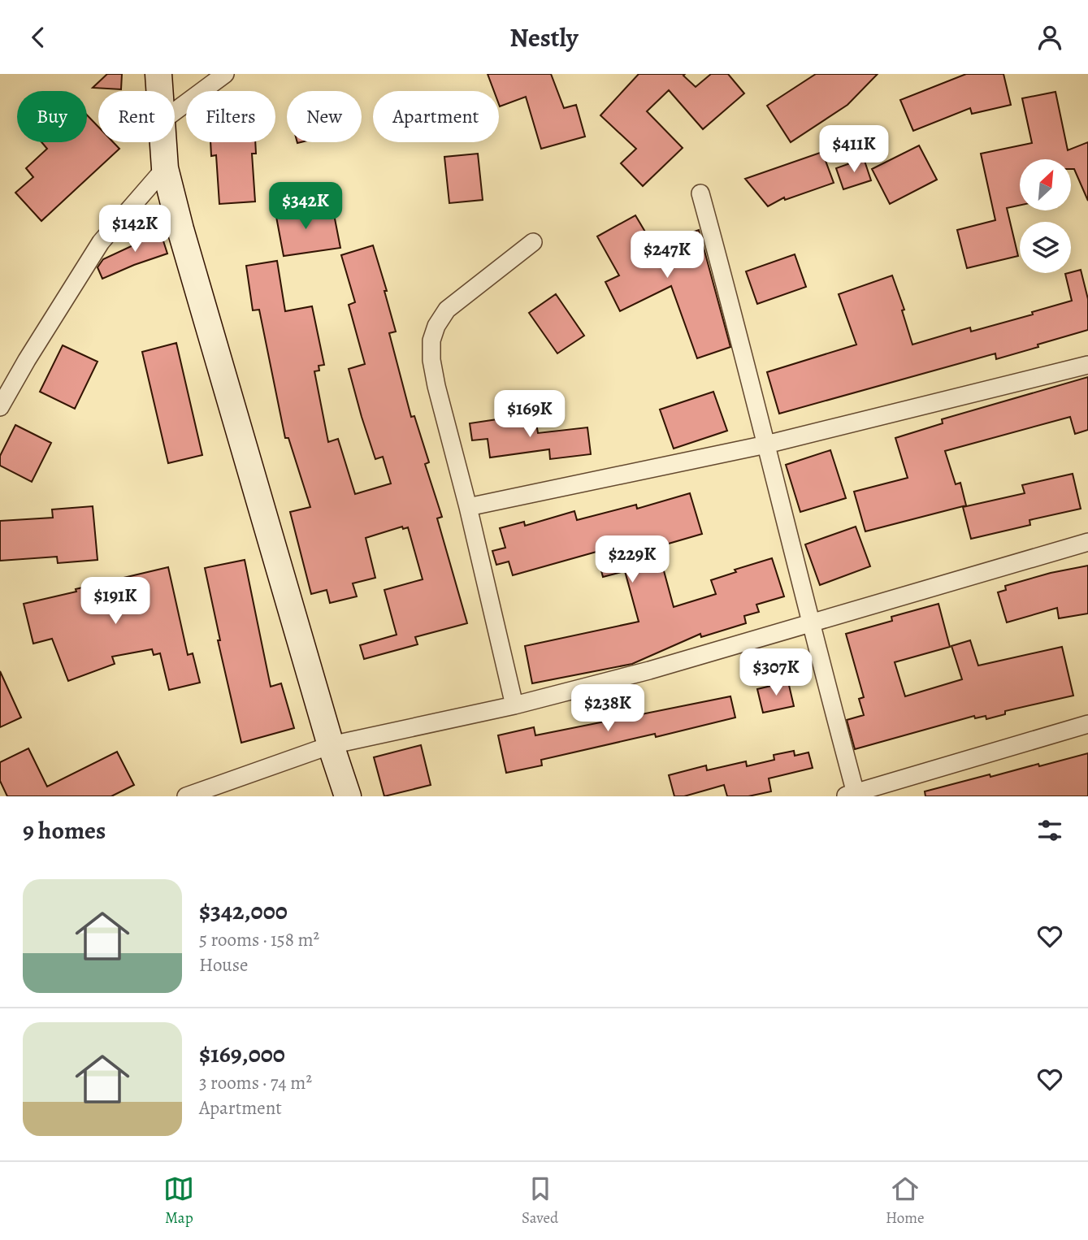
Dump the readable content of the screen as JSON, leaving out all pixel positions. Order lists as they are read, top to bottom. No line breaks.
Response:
{"north":"top right","page":{"header":"Nestly","chip":["Buy","Rent","Filters","New","Apartment"],"price":["$411K","$342K","$142K","$247K","$169K","$229K","$191K","$307K","$238K"],"heading":"9 homes","list":[{"name":"$342,000","note":"5 rooms · 158 m² · House"},{"name":"$169,000","note":"3 rooms · 74 m² · Apartment"}],"tabs":["Map","Saved","Home"]}}
